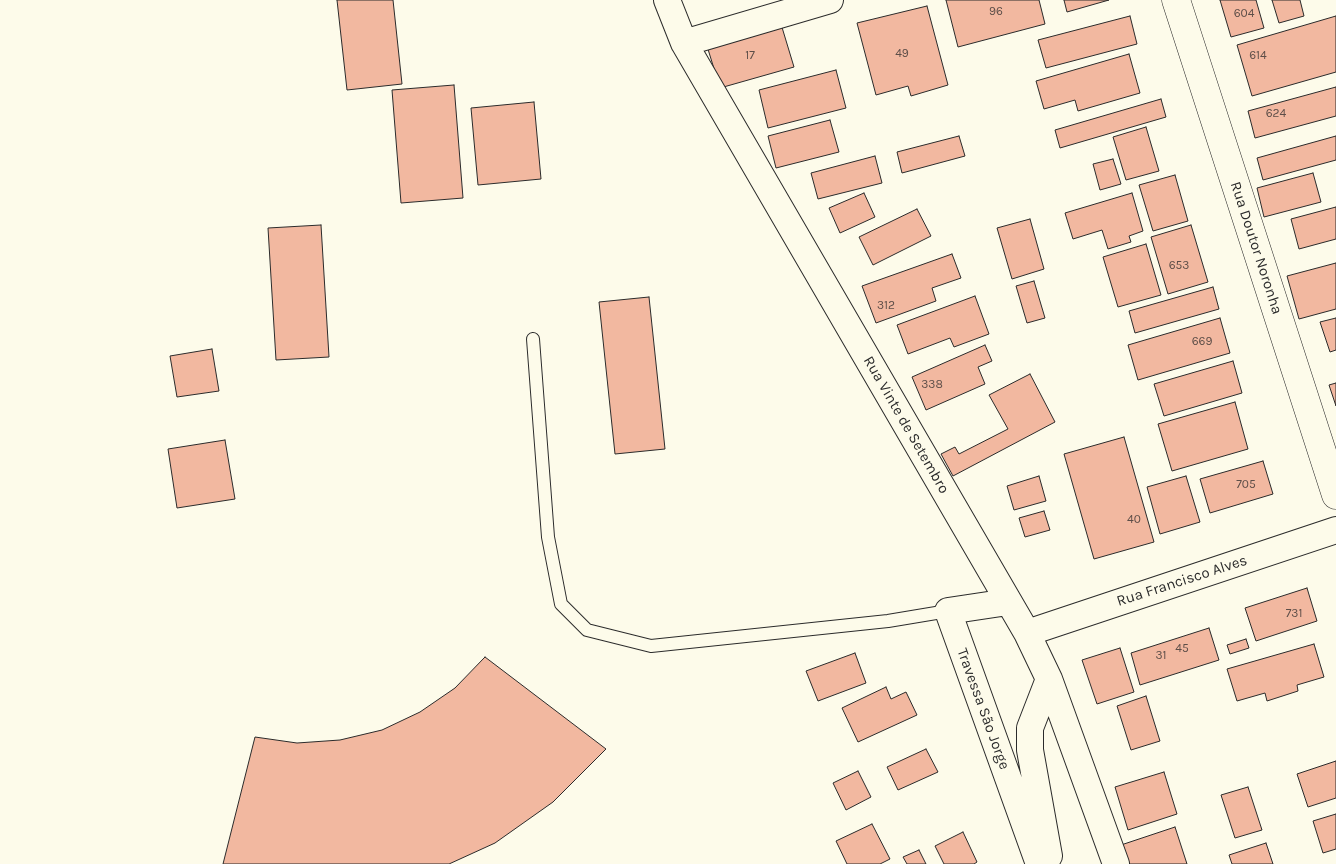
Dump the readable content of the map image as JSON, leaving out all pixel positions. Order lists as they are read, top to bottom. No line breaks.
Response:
{"streets":{"street":["Rua Doutor Noronha","Rua Vinte de Setembro","Rua Francisco Alves","Travessa São Jorge"]},"crossings":[["Rua Vinte de Setembro","Rua Francisco Alves"],["Rua Vinte de Setembro","Travessa São Jorge"]],"house_numbers":["96","604","49","17","614","624","653","312","669","338","705","40","731","45","31"]}
